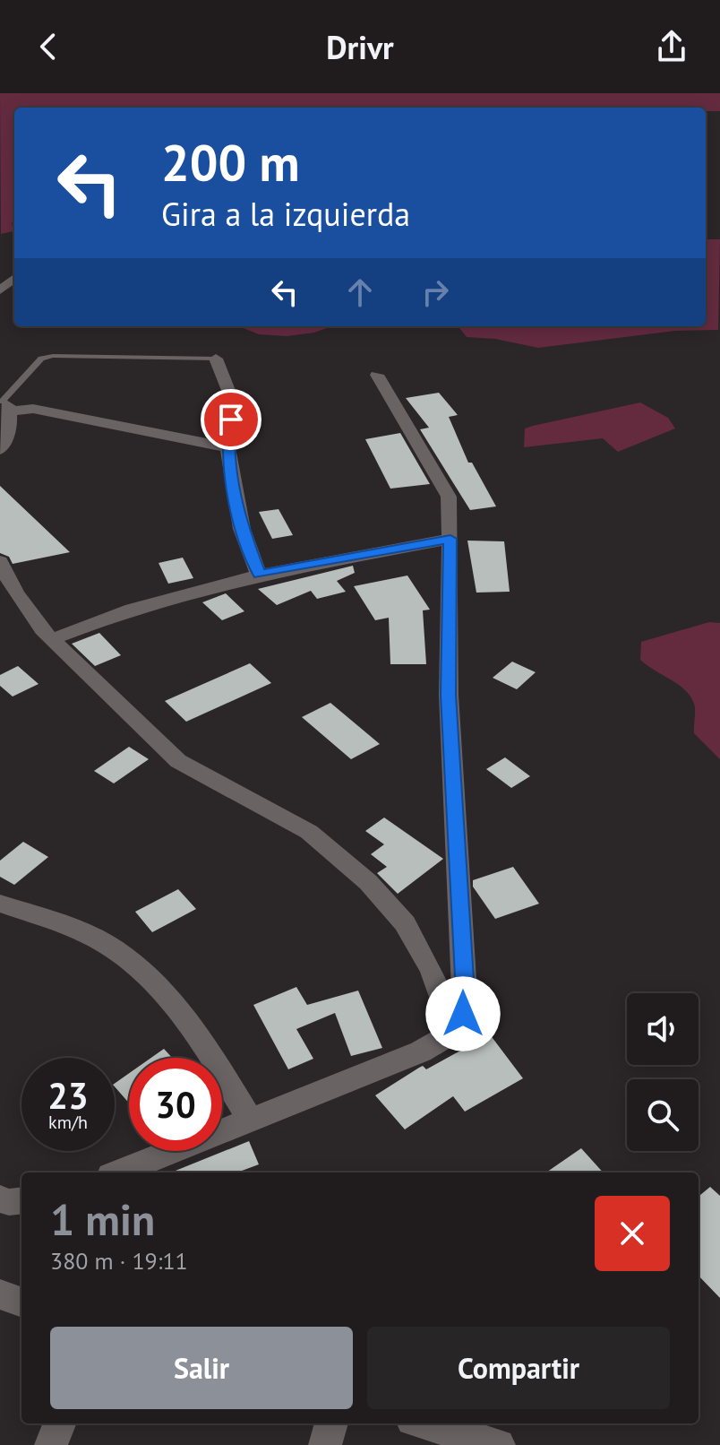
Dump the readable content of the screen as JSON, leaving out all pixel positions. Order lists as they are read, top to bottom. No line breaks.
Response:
{"page":{"header":"Drivr","turn":["200 m","Gira a la izquierda"],"speed":"23 km/h","limit":"30","heading":["1 min","380 m · 19:11"],"buttons":["Salir","Compartir"]}}
